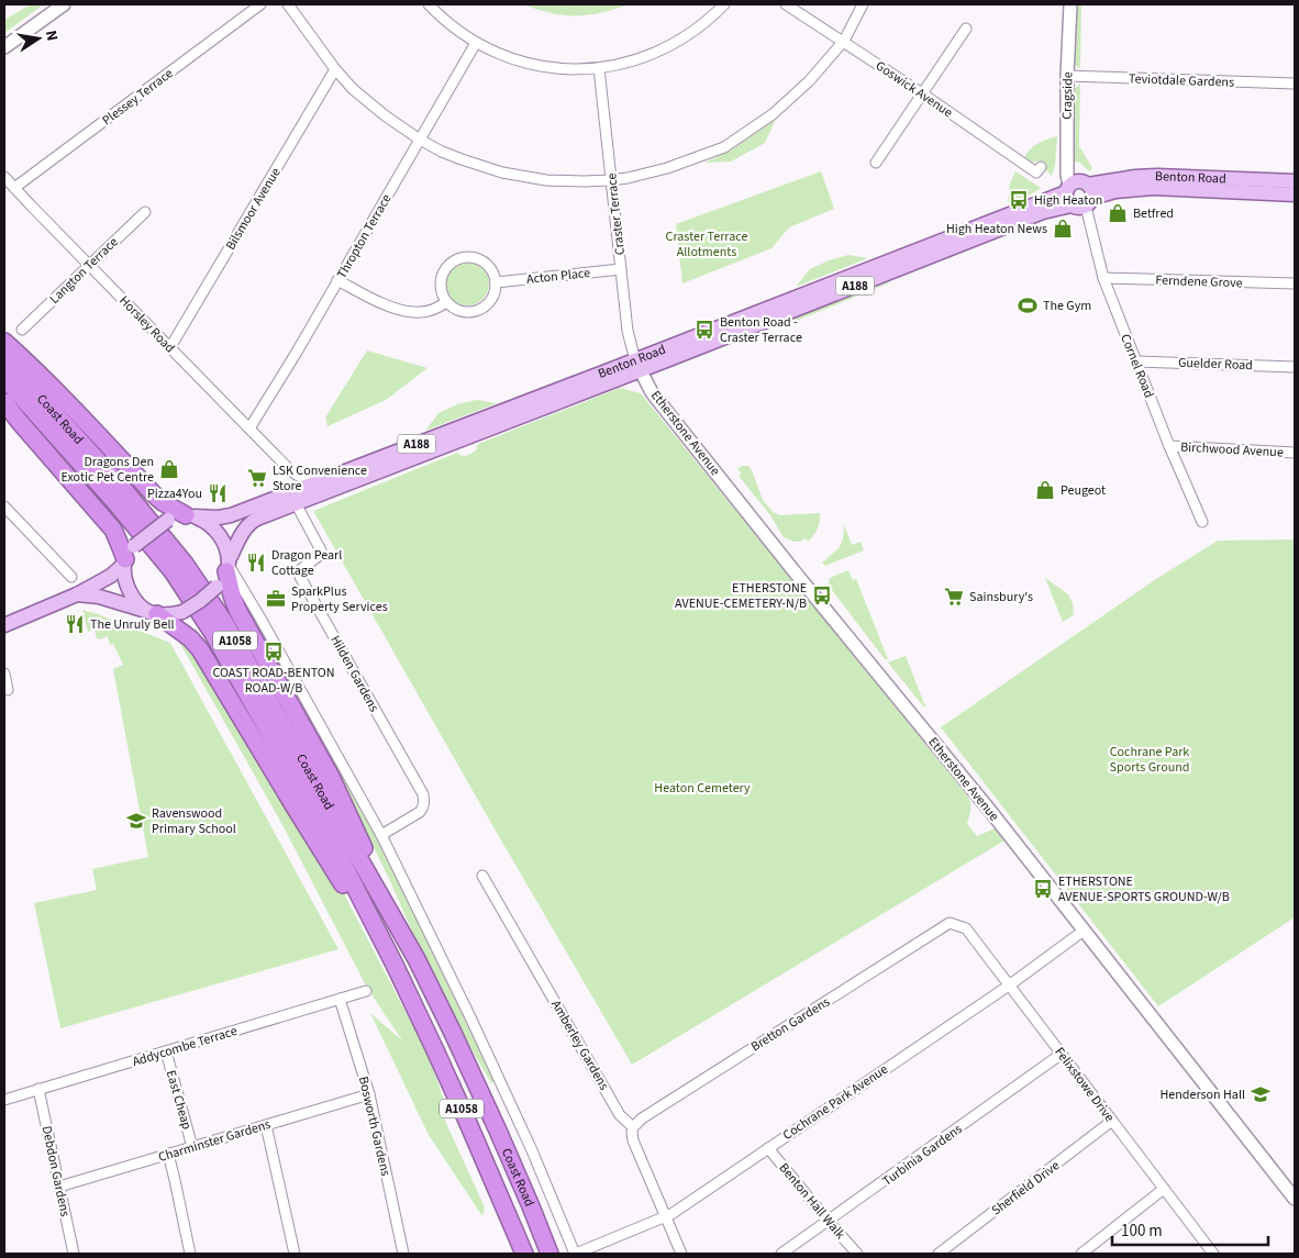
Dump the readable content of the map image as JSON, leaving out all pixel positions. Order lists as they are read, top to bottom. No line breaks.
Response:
{"streets":{"highway":["Coast Road","A1058"],"main road":["Benton Road","A188"],"street":["Teviotdale Gardens","Goswick Avenue","Cragside","Plessey Terrace","Bilsmoor Avenue","Craster Terrace","Thropton Terrace","Langton Terrace","Acton Place","Ferndene Grove","Horsley Road","Guelder Road","Cornel Road","Etherstone Avenue","Birchwood Avenue","Hilden Gardens","Bretton Gardens","Amberley Gardens","Addycombe Terrace","Felixstowe Drive","East Cheap","Cochrane Park Avenue","Bosworth Gardens","Charminster Gardens","Turbinia Gardens","Debdon Gardens","Sherfield Drive","Benton Hall Walk"]},"crossings":[["Teviotdale Gardens","Cragside"],["Cragside","Benton Road"],["Cragside","A188"],["Plessey Terrace","Horsley Road"],["Benton Road","Craster Terrace"],["Benton Road","A188"],["Benton Road","Horsley Road"],["Benton Road","Cornel Road"],["Benton Road","Coast Road"],["Benton Road","Etherstone Avenue"],["Benton Road","Hilden Gardens"],["Bilsmoor Avenue","Horsley Road"],["Craster Terrace","Acton Place"],["Craster Terrace","Etherstone Avenue"],["Thropton Terrace","Horsley Road"],["Langton Terrace","Horsley Road"],["Ferndene Grove","Cornel Road"],["A188","Cornel Road"],["Guelder Road","Cornel Road"],["Cornel Road","Birchwood Avenue"],["Coast Road","A1058"],["Coast Road","Hilden Gardens"],["Coast Road","Cochrane Park Avenue"],["Etherstone Avenue","Cochrane Park Avenue"],["Bretton Gardens","Amberley Gardens"],["Bretton Gardens","Felixstowe Drive"],["Amberley Gardens","Cochrane Park Avenue"],["Addycombe Terrace","East Cheap"],["Addycombe Terrace","Bosworth Gardens"],["Addycombe Terrace","Debdon Gardens"],["Felixstowe Drive","Cochrane Park Avenue"],["Felixstowe Drive","Turbinia Gardens"],["Felixstowe Drive","Sherfield Drive"],["East Cheap","Charminster Gardens"],["Cochrane Park Avenue","Benton Hall Walk"],["Bosworth Gardens","Charminster Gardens"],["Charminster Gardens","Debdon Gardens"],["Turbinia Gardens","Benton Hall Walk"]],"parks":["Craster Terrace Allotments","Cochrane Park Sports Ground","Heaton Cemetery"],"places":{"bus stop":["High Heaton","Benton Road - Craster Terrace","ETHERSTONE AVENUE-CEMETERY-N/B","COAST ROAD-BENTON ROAD-W/B","ETHERSTONE AVENUE-SPORTS GROUND-W/B"],"shop":["Betfred","High Heaton News","Dragons Den Exotic Pet Centre","Peugeot"],"sports":["The Gym"],"supermarket":["LSK Convenience Store","Sainsbury's"],"restaurant":["Pizza4You","Dragon Pearl Cottage","The Unruly Bell"],"office":["SparkPlus Property Services"],"school or university":["Ravenswood Primary School","Henderson Hall"]},"scale_bar":"100 m","north":"right"}
